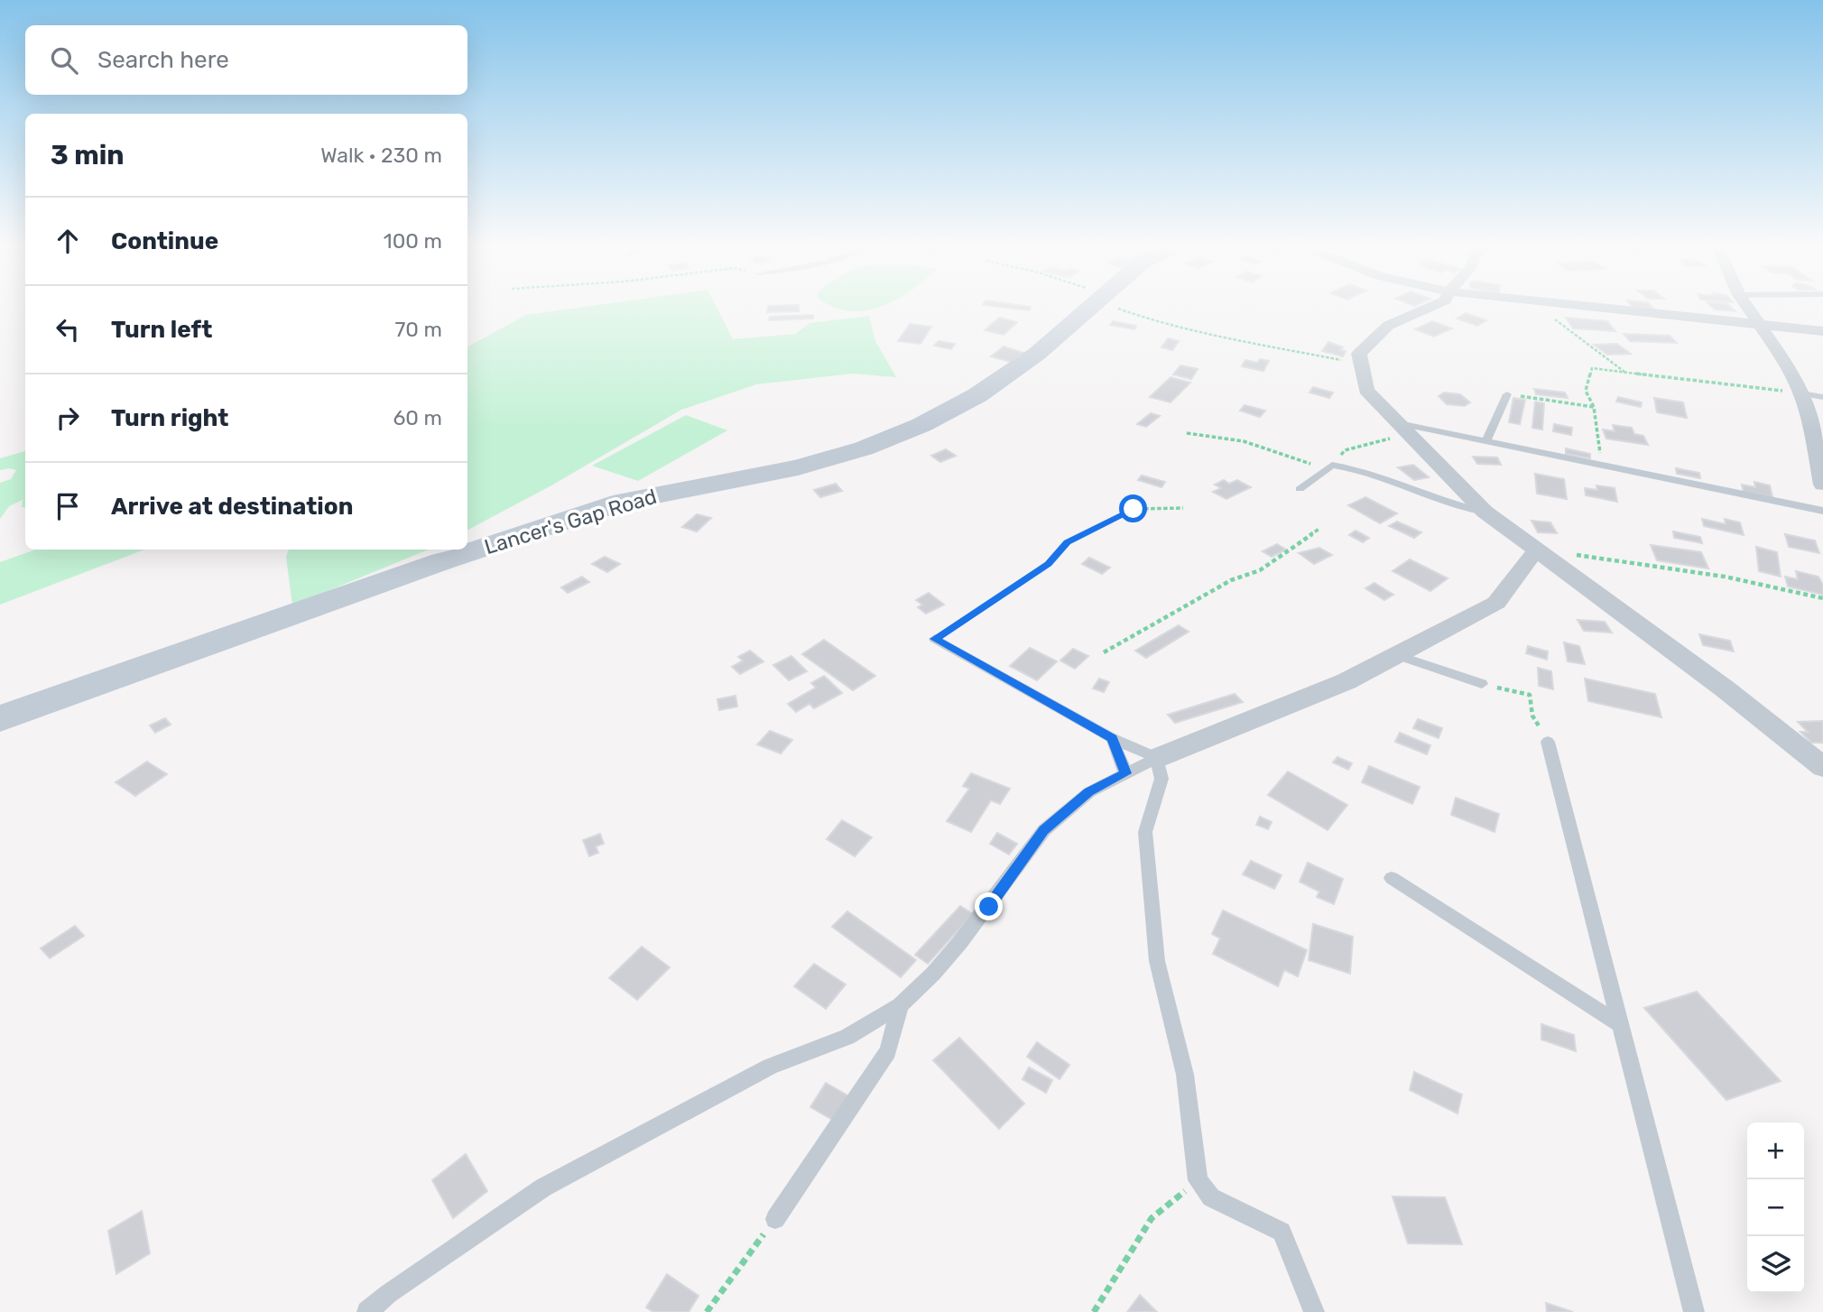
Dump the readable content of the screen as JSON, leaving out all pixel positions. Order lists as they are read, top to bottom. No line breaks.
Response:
{"streets":{"main road":["Lancer's Gap Road"]},"page":{"search":"Search here","heading":["3 min","Walk · 230 m"],"list":[["Continue","100 m"],["Turn left","70 m"],["Turn right","60 m"],"Arrive at destination"],"map_buttons":["+","−"]}}
